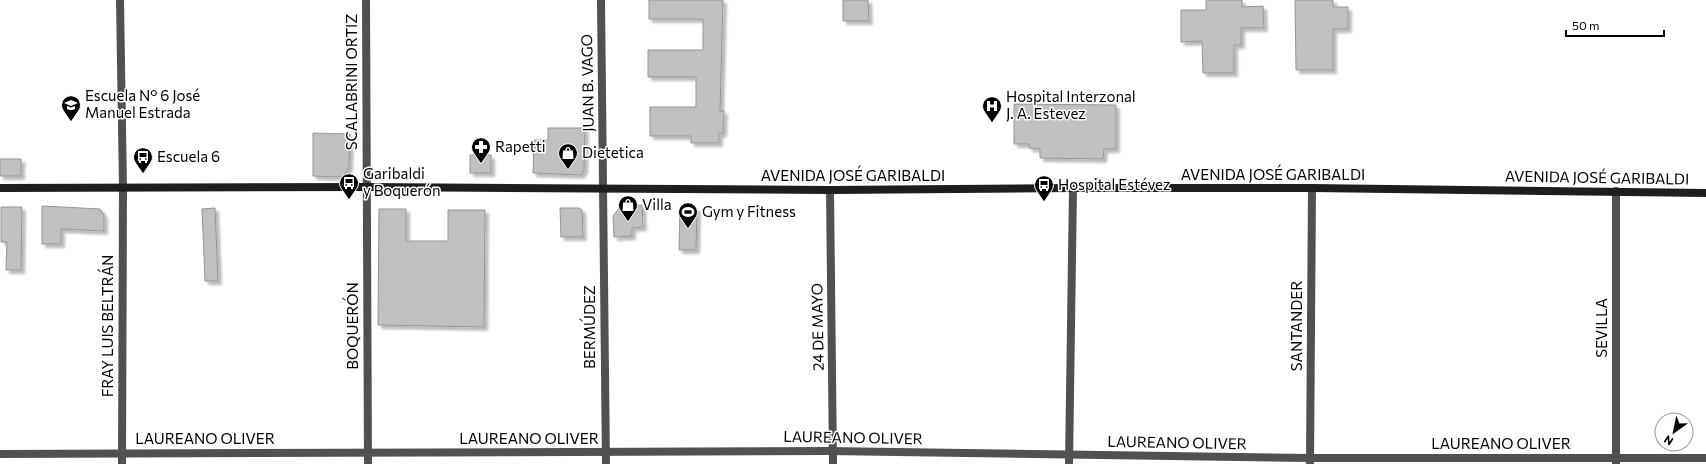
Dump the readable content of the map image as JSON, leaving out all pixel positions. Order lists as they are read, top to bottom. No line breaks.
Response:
{"streets":{"main road":["AVENIDA JOSÉ GARIBALDI"],"street":["SCALABRINI ORTIZ","JUAN B. VAGO","FRAY LUIS BELTRÁN","BOQUERÓN","SANTANDER","BERMÚDEZ","24 DE MAYO","SEVILLA","LAUREANO OLIVER"]},"crossings":[["SCALABRINI ORTIZ","AVENIDA JOSÉ GARIBALDI"],["SCALABRINI ORTIZ","BOQUERÓN"],["JUAN B. VAGO","AVENIDA JOSÉ GARIBALDI"],["JUAN B. VAGO","BERMÚDEZ"],["AVENIDA JOSÉ GARIBALDI","FRAY LUIS BELTRÁN"],["AVENIDA JOSÉ GARIBALDI","BOQUERÓN"],["AVENIDA JOSÉ GARIBALDI","SANTANDER"],["AVENIDA JOSÉ GARIBALDI","BERMÚDEZ"],["AVENIDA JOSÉ GARIBALDI","24 DE MAYO"],["AVENIDA JOSÉ GARIBALDI","SEVILLA"],["FRAY LUIS BELTRÁN","LAUREANO OLIVER"],["BOQUERÓN","LAUREANO OLIVER"],["SANTANDER","LAUREANO OLIVER"],["BERMÚDEZ","LAUREANO OLIVER"],["24 DE MAYO","LAUREANO OLIVER"],["SEVILLA","LAUREANO OLIVER"]],"places":{"school or university":["Escuela N° 6 José Manuel Estrada"],"hospital":["Hospital Interzonal J. A. Estevez"],"pharmacy":["Rapetti"],"shop":["Dietetica","Villa"],"bus stop":["Escuela 6","Garibaldi y Boquerón","Hospital Estévez"],"sports":["Gym y Fitness"]},"scale_bar":"50 m","north":"bottom left"}
